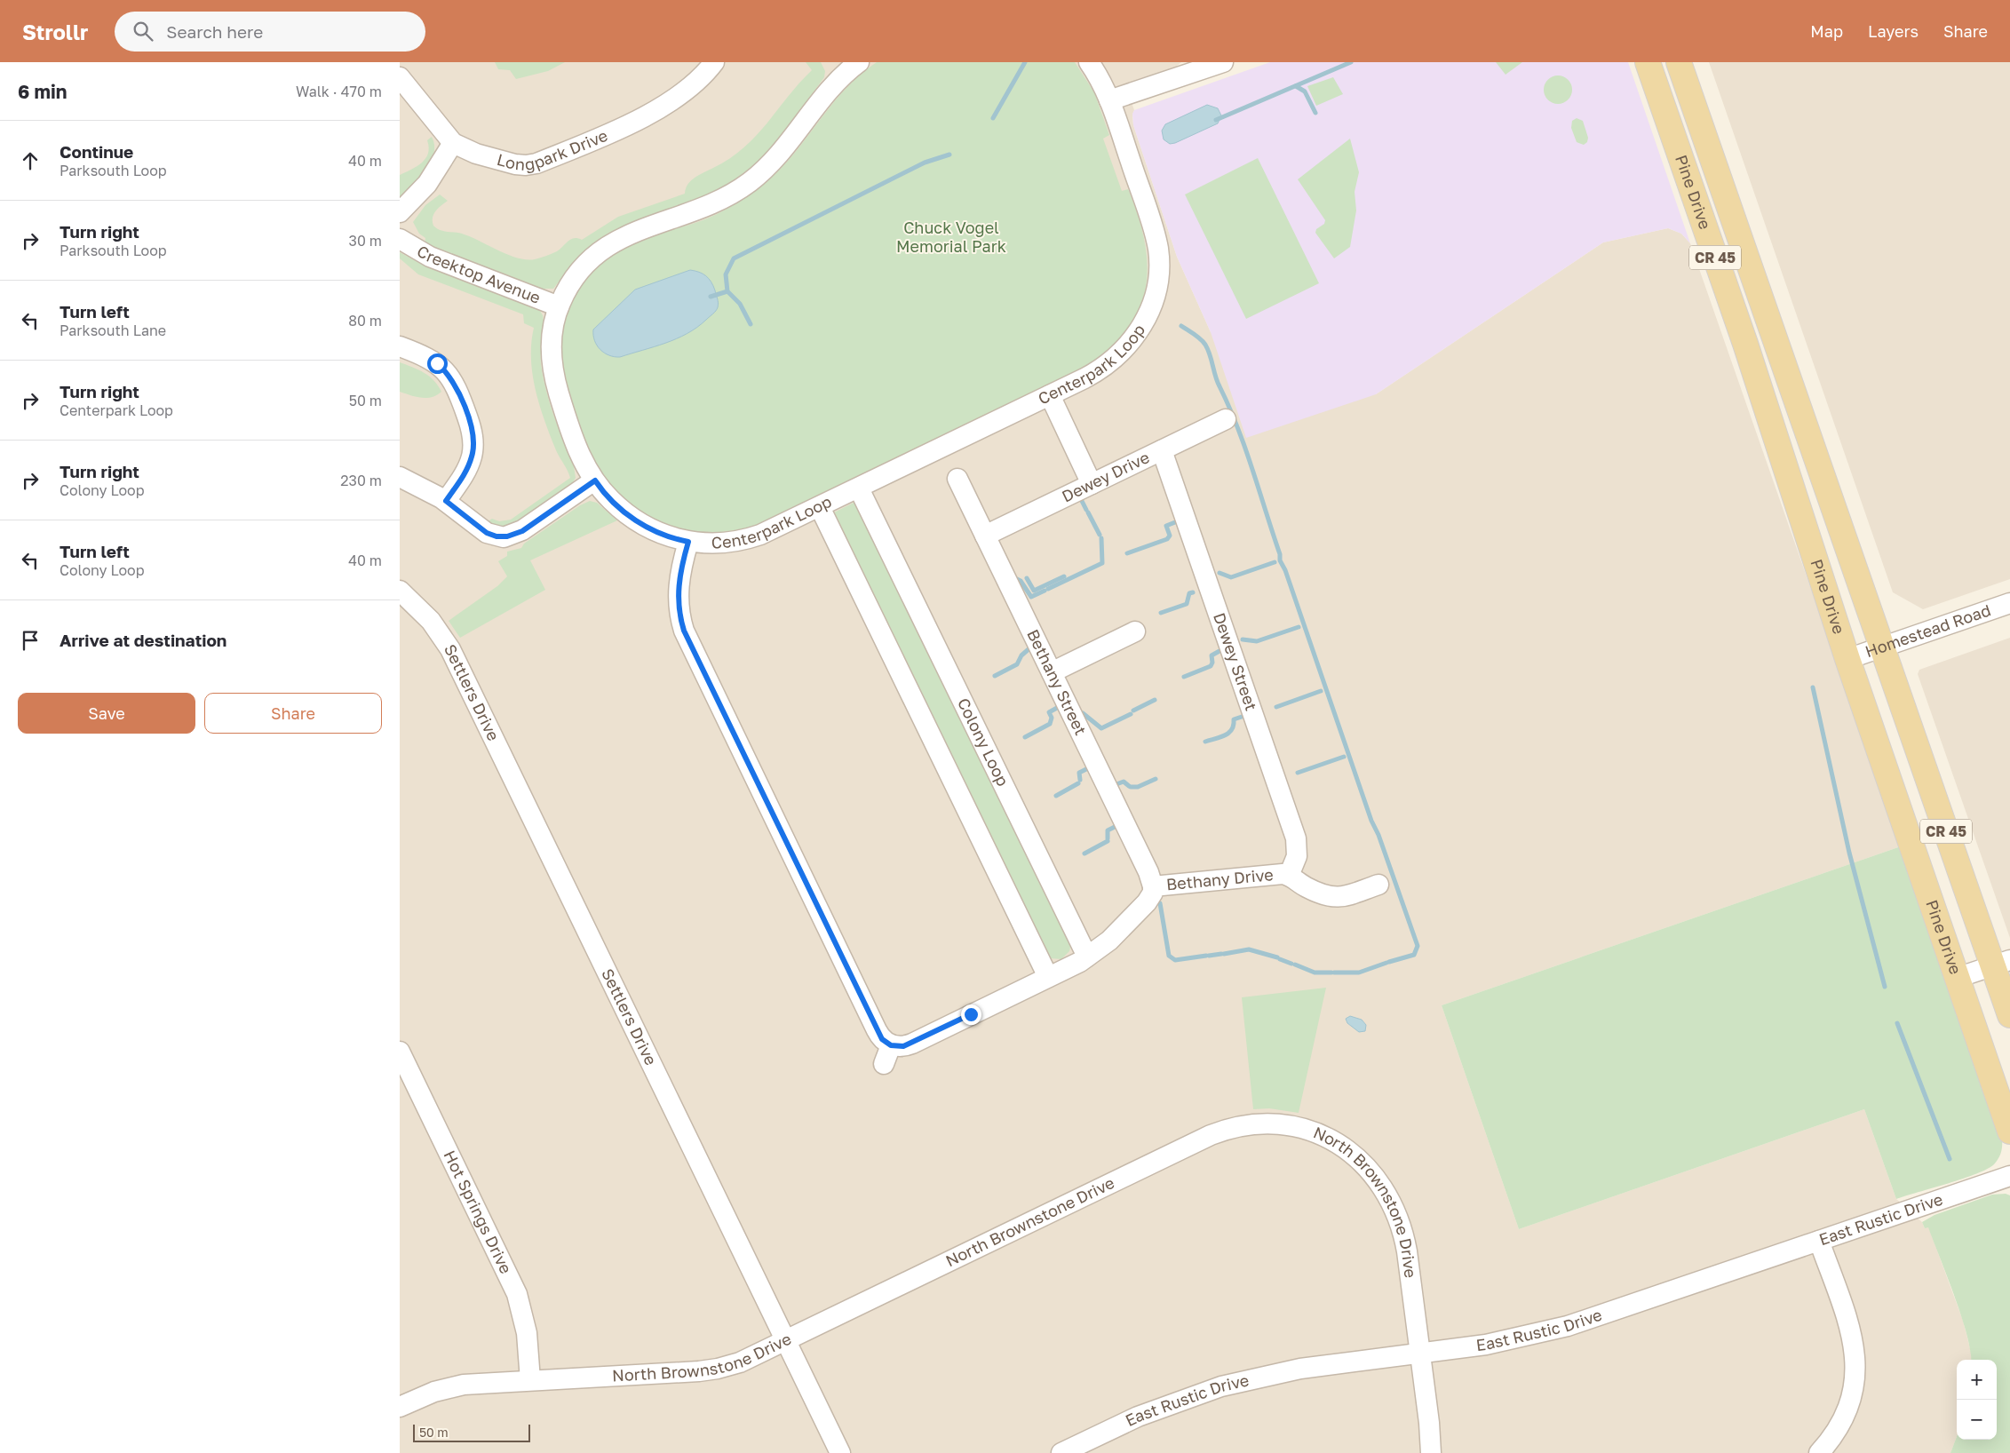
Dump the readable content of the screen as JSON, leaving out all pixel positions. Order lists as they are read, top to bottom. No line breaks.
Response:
{"streets":{"main road":["Pine Drive","CR 45"],"street":["Longpark Drive","Creektop Avenue","Centerpark Loop","Dewey Drive","Homestead Road","Dewey Street","Bethany Street","Settlers Drive","Colony Loop","Bethany Drive","North Brownstone Drive","Hot Springs Drive","East Rustic Drive"]},"crossings":[["Pine Drive","Homestead Road"],["Creektop Avenue","Centerpark Loop"],["Centerpark Loop","Colony Loop"],["Dewey Drive","Dewey Street"],["Dewey Drive","Bethany Street"],["Dewey Street","Bethany Drive"],["Bethany Street","Bethany Drive"],["Settlers Drive","North Brownstone Drive"],["Colony Loop","Bethany Drive"],["North Brownstone Drive","Hot Springs Drive"],["North Brownstone Drive","East Rustic Drive"]],"parks":["Chuck Vogel Memorial Park"],"scale_bar":"50 m","page":{"header":"Strollr","search":"Search here","nav":["Map","Layers","Share"],"heading":["6 min","Walk · 470 m"],"list":[["Continue","Parksouth Loop","40 m"],["Turn right","Parksouth Loop","30 m"],["Turn left","Parksouth Lane","80 m"],["Turn right","Centerpark Loop","50 m"],["Turn right","Colony Loop","230 m"],["Turn left","Colony Loop","40 m"],"Arrive at destination"],"buttons":["Save","Share"],"map_buttons":["+","−"],"scale":"50 m"}}
